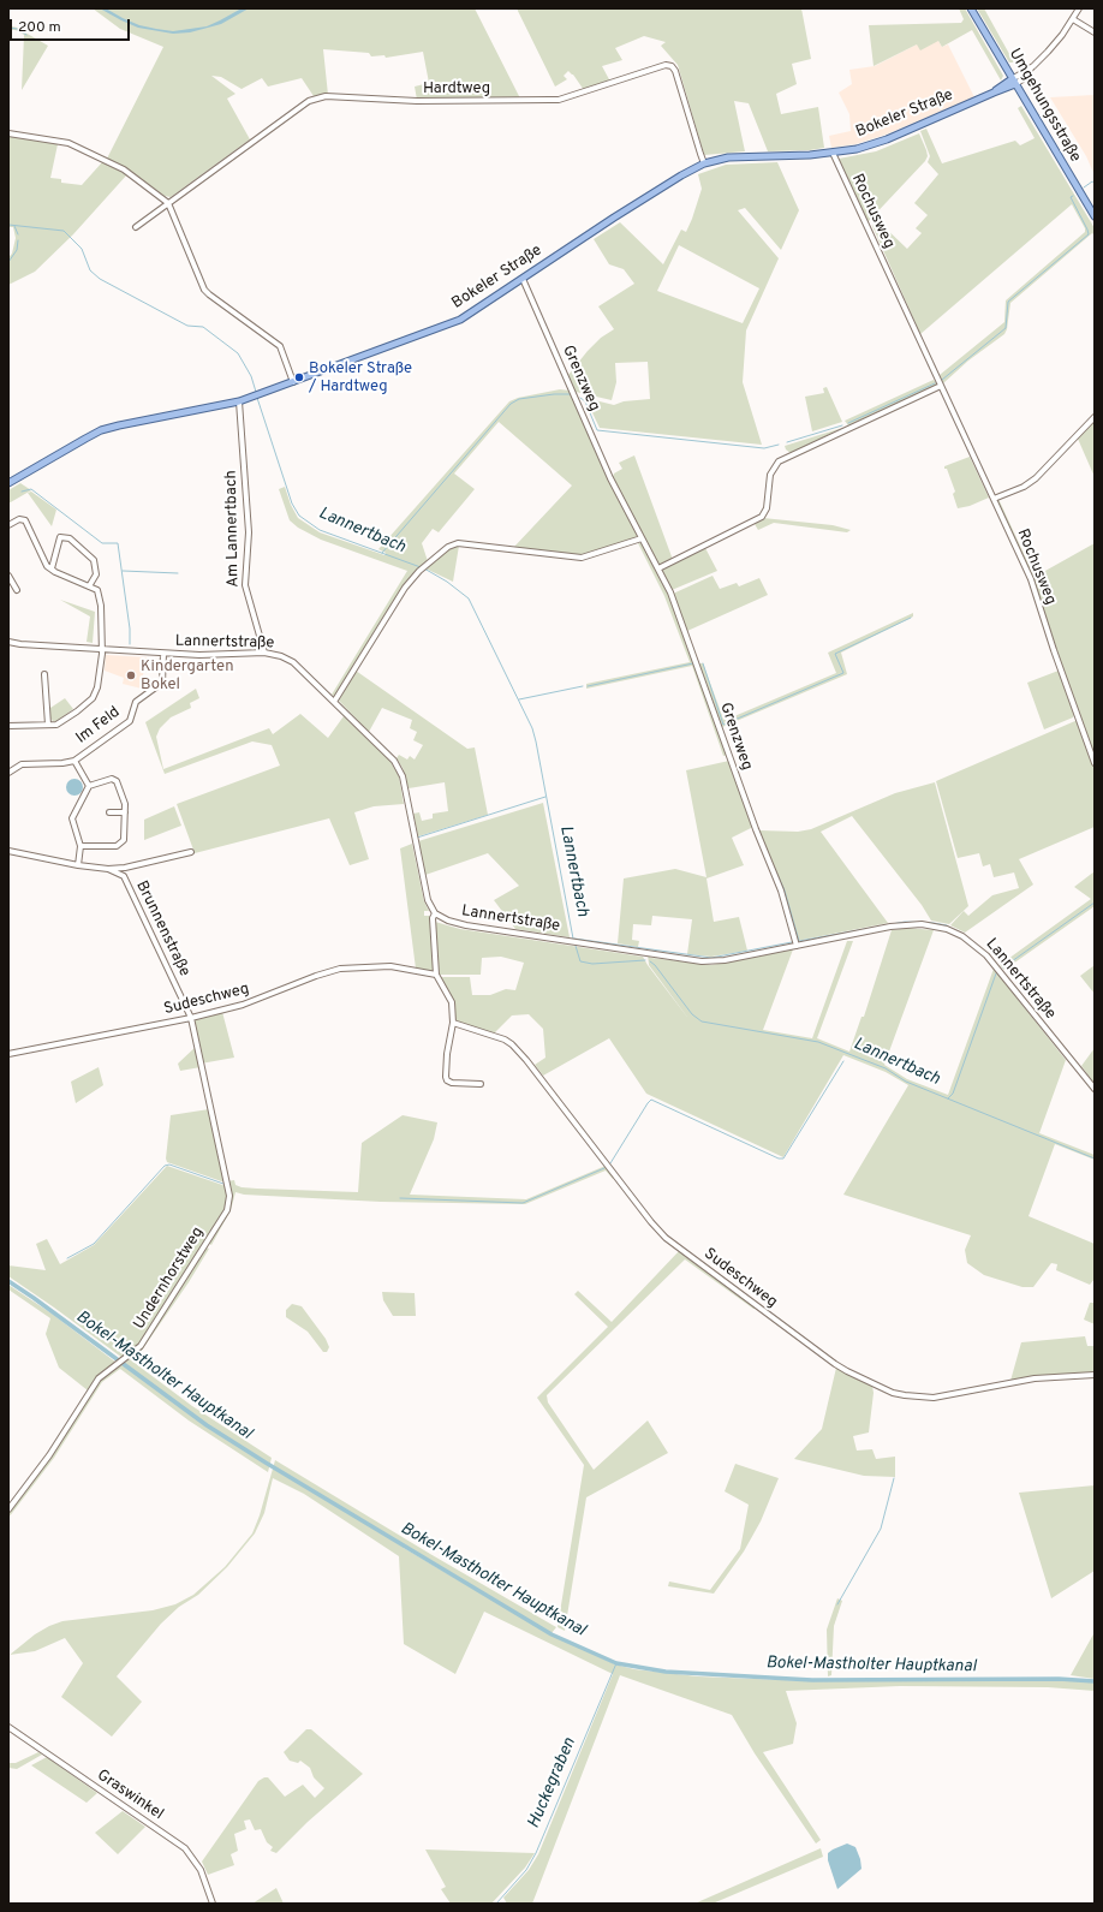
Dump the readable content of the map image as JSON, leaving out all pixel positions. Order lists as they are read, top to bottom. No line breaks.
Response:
{"streets":{"main road":["Umgehungsstraße","Bokeler Straße"],"street":["Hardtweg","Rochusweg","Grenzweg","Am Lannertbach","Lannertstraße","Im Feld","Brunnenstraße","Sudeschweg","Undernhorstweg","Graswinkel"]},"crossings":[["Hardtweg","Bokeler Straße"],["Umgehungsstraße","Bokeler Straße"],["Bokeler Straße","Rochusweg"],["Bokeler Straße","Grenzweg"],["Bokeler Straße","Am Lannertbach"],["Grenzweg","Lannertstraße"],["Am Lannertbach","Lannertstraße"],["Lannertstraße","Im Feld"],["Brunnenstraße","Sudeschweg"],["Brunnenstraße","Undernhorstweg"],["Sudeschweg","Undernhorstweg"]],"water":["Lannertbach","Bokel-Mastholter Hauptkanal","Huckegraben"],"places":["Bokeler Straße / Hardtweg","Kindergarten Bokel"],"scale_bar":"200 m"}
